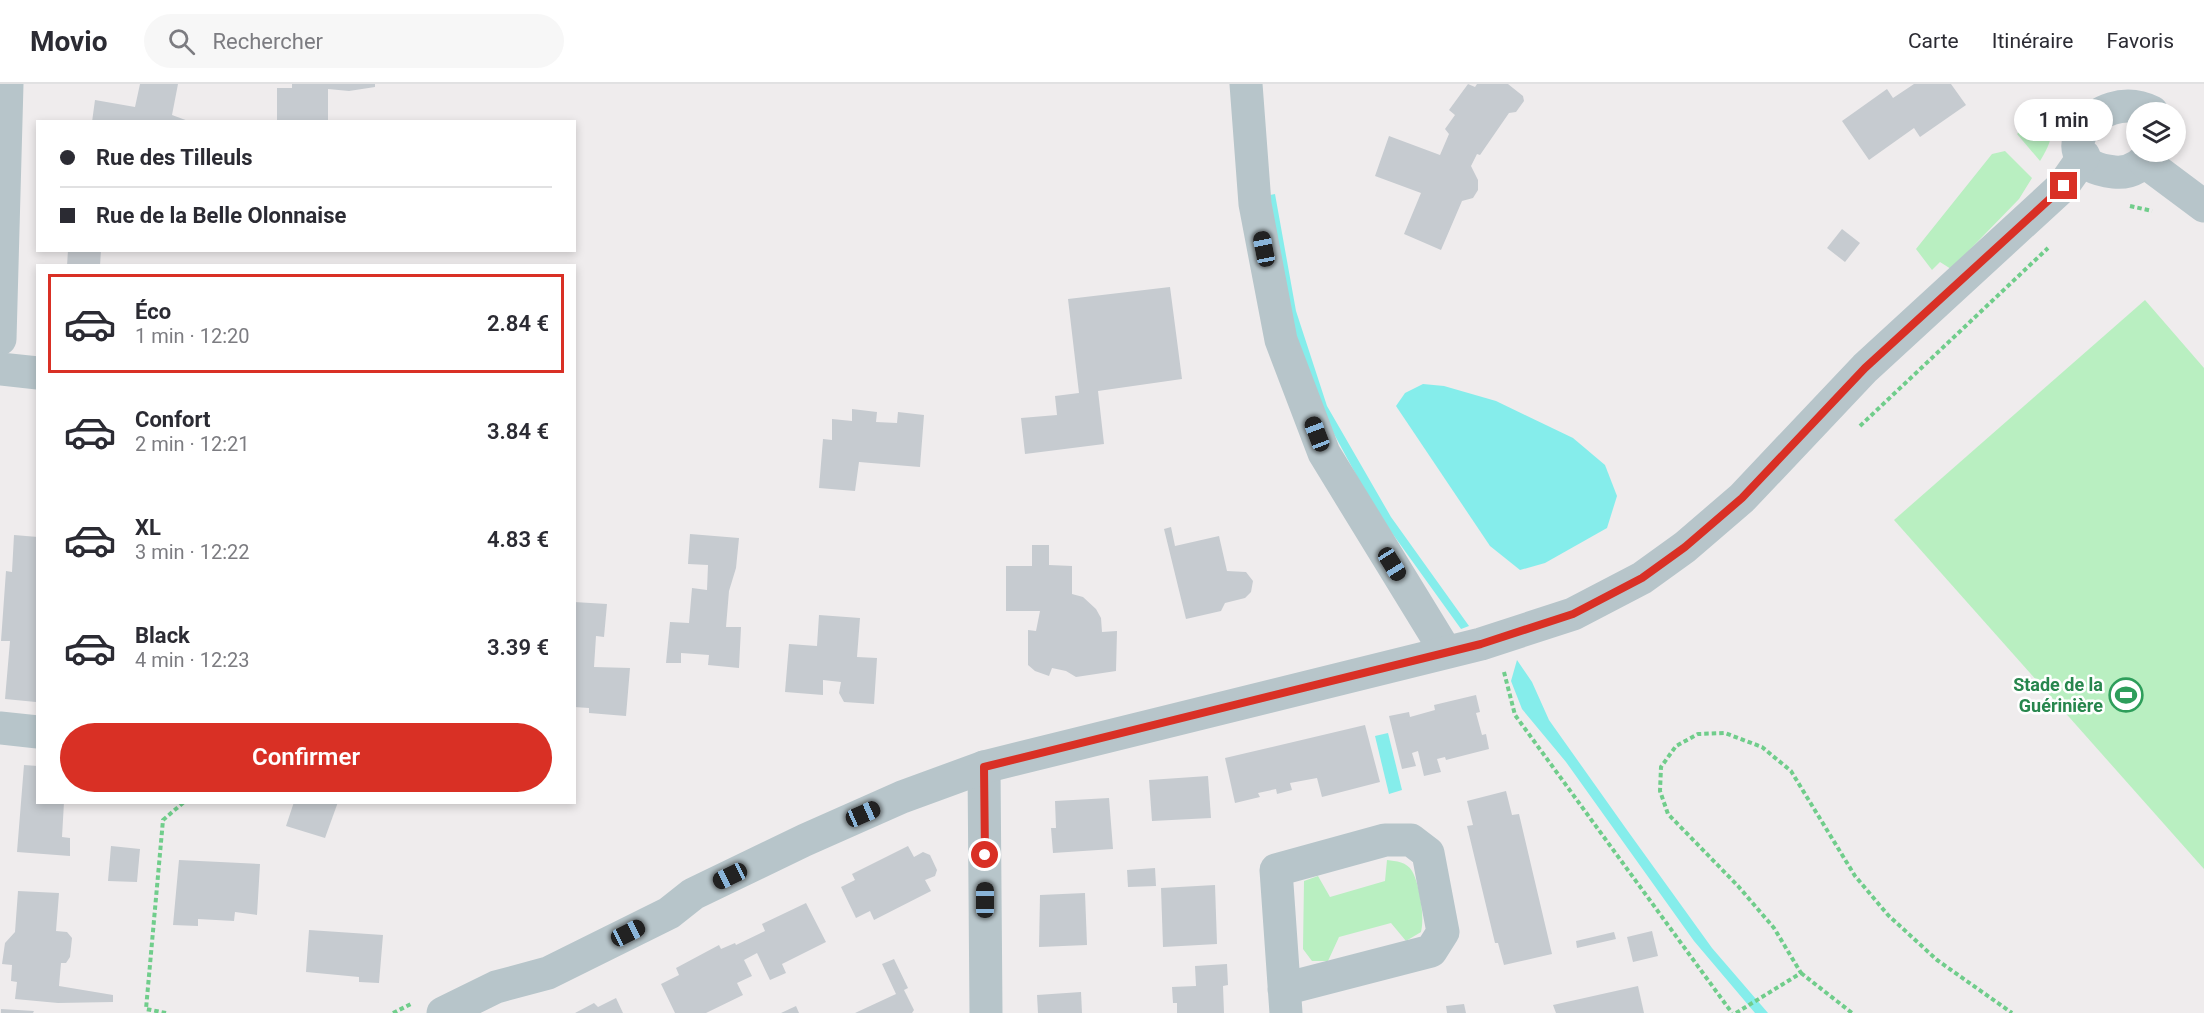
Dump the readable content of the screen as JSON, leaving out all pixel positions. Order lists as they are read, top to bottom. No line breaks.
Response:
{"places":{"sports":["Stade de la Guérinière"]},"page":{"header":"Movio","search":"Rechercher","nav":["Carte","Itinéraire","Favoris"],"bubble":"1 min","banner":["Rue des Tilleuls","Rue de la Belle Olonnaise"],"list":[{"name":"Éco","note":"1 min · 12:20","value":"2.84 €"},{"name":"Confort","note":"2 min · 12:21","value":"3.84 €"},{"name":"XL","note":"3 min · 12:22","value":"4.83 €"},{"name":"Black","note":"4 min · 12:23","value":"3.39 €"}],"buttons":"Confirmer"}}
